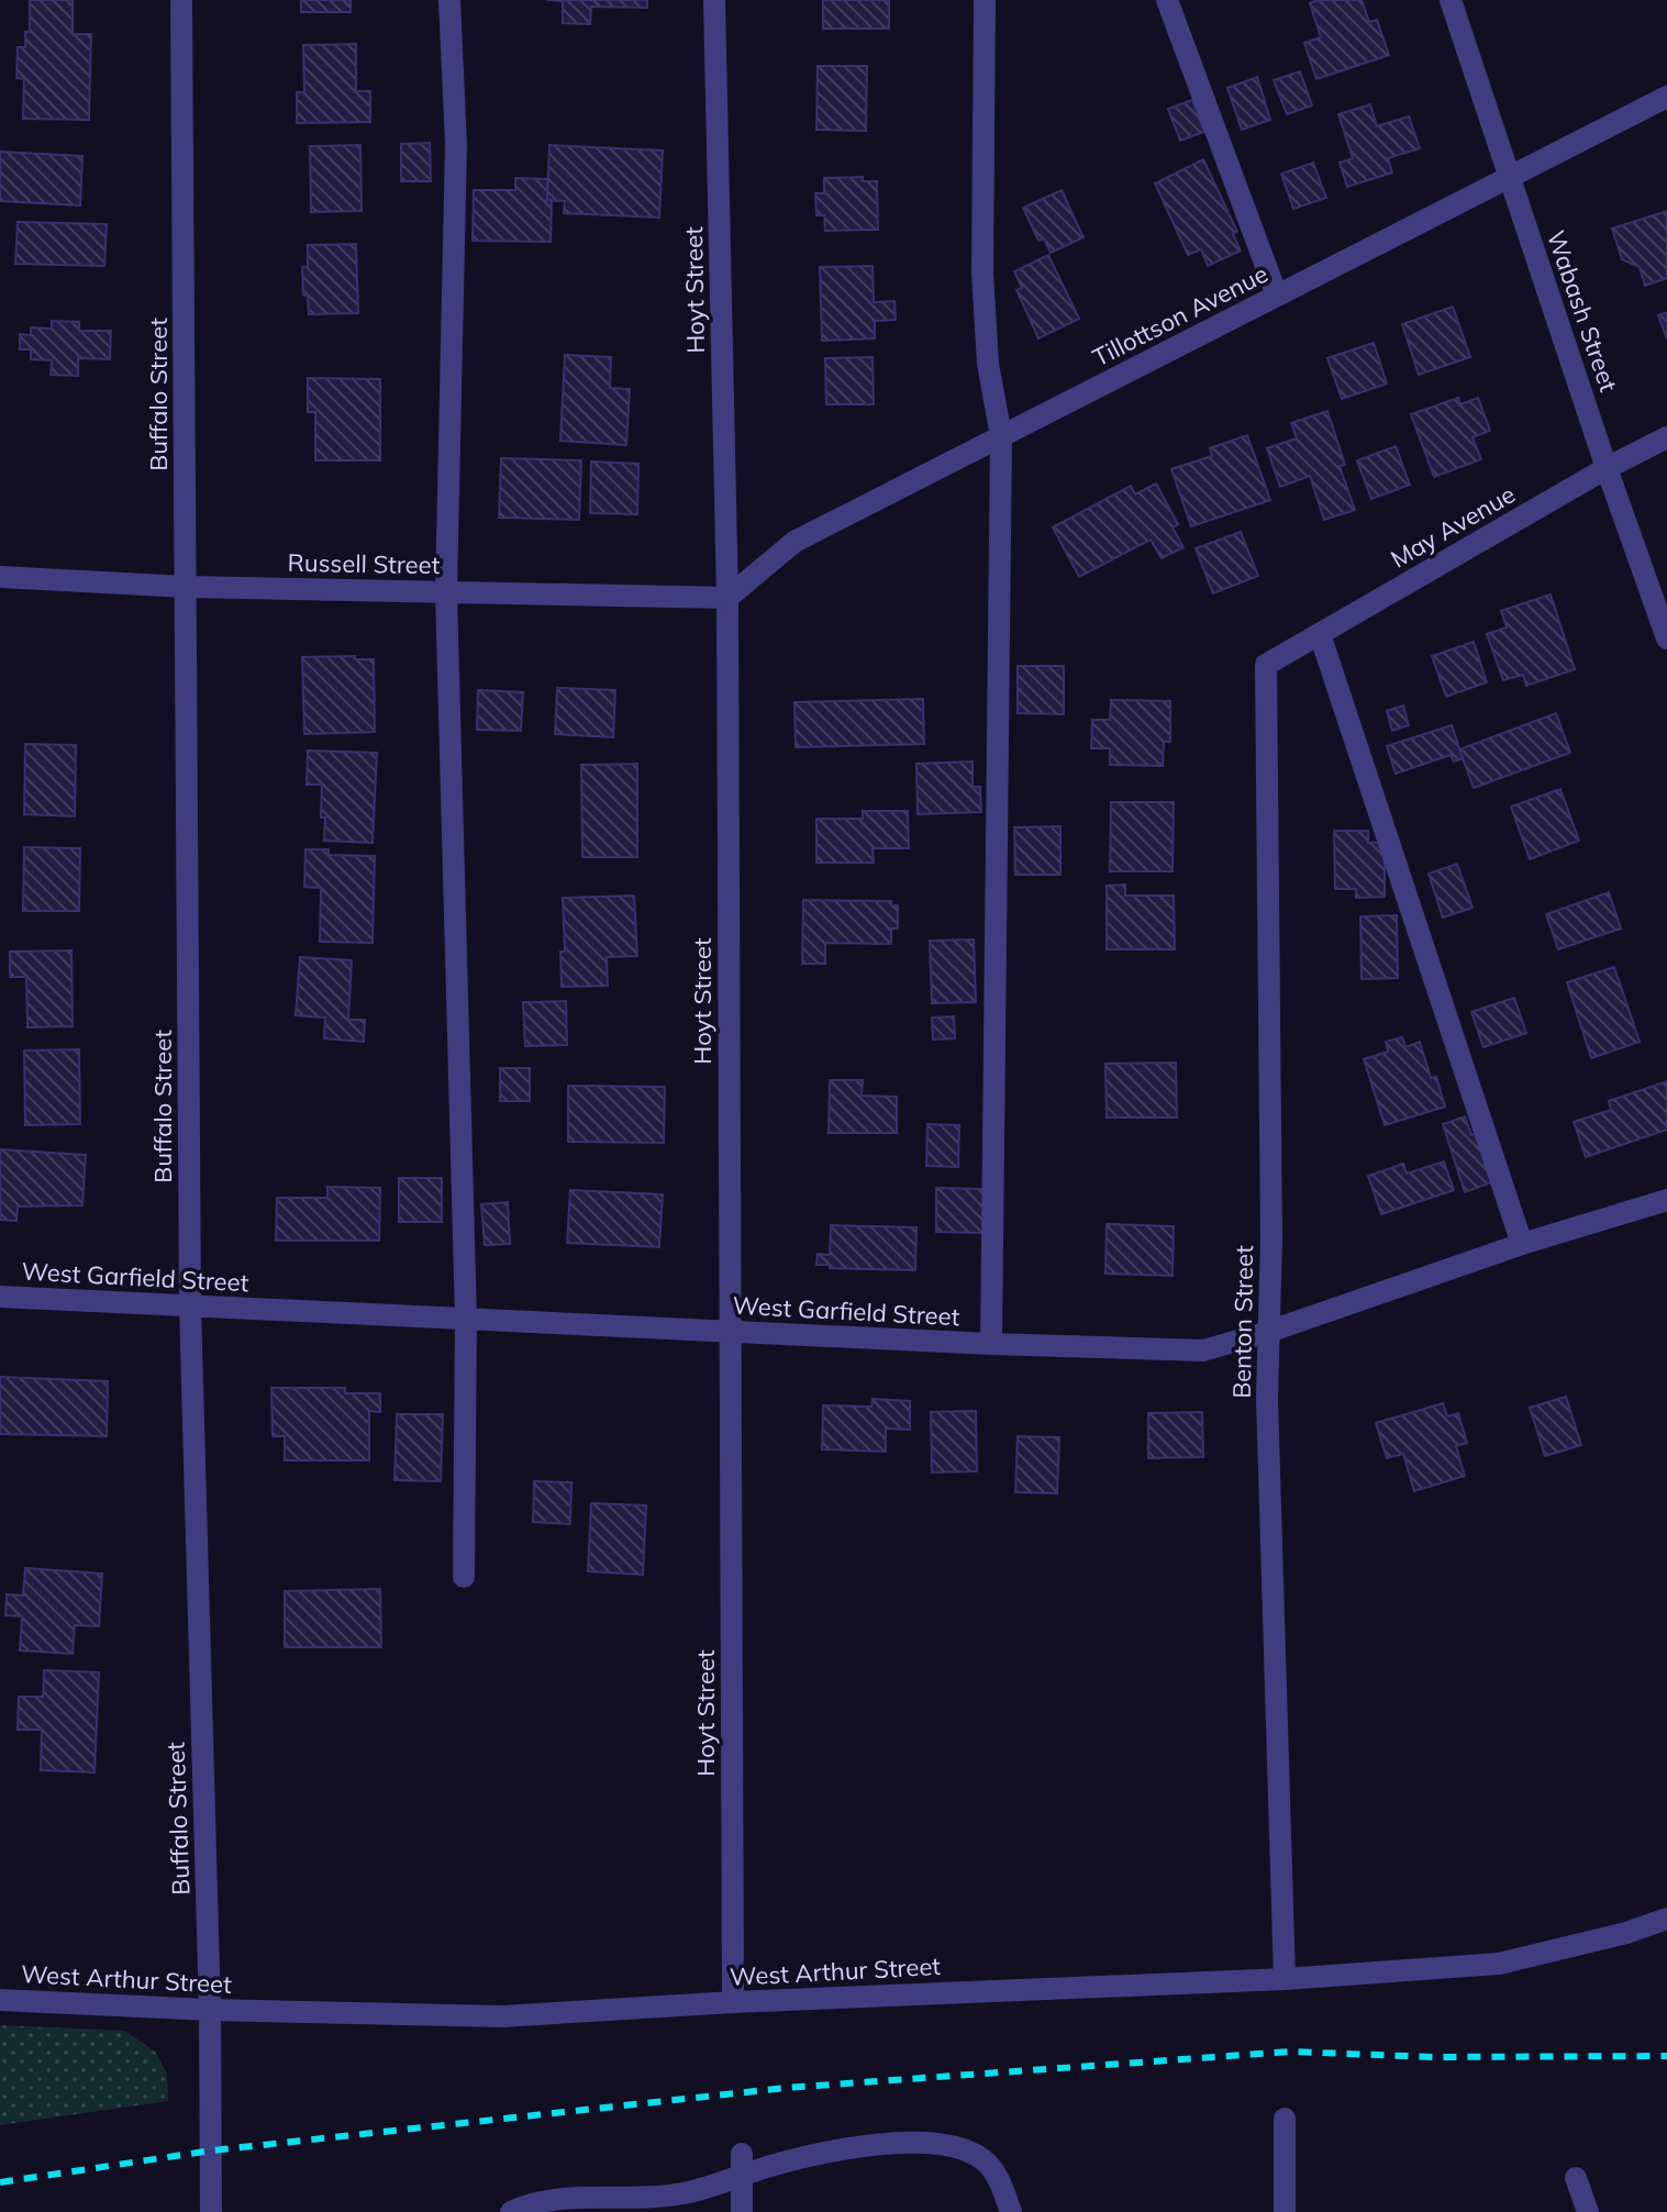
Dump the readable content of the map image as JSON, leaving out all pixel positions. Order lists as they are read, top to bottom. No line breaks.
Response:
{"streets":{"street":["Hoyt Street","Wabash Street","Tillottson Avenue","Buffalo Street","May Avenue","Russell Street","West Garfield Street","Benton Street","West Arthur Street"]},"crossings":[["Hoyt Street","Tillottson Avenue"],["Hoyt Street","Russell Street"],["Hoyt Street","West Garfield Street"],["Hoyt Street","West Arthur Street"],["Wabash Street","Tillottson Avenue"],["Wabash Street","May Avenue"],["Tillottson Avenue","Russell Street"],["Buffalo Street","Russell Street"],["Buffalo Street","West Garfield Street"],["Buffalo Street","West Arthur Street"],["May Avenue","Benton Street"],["West Garfield Street","Benton Street"],["Benton Street","West Arthur Street"]]}
